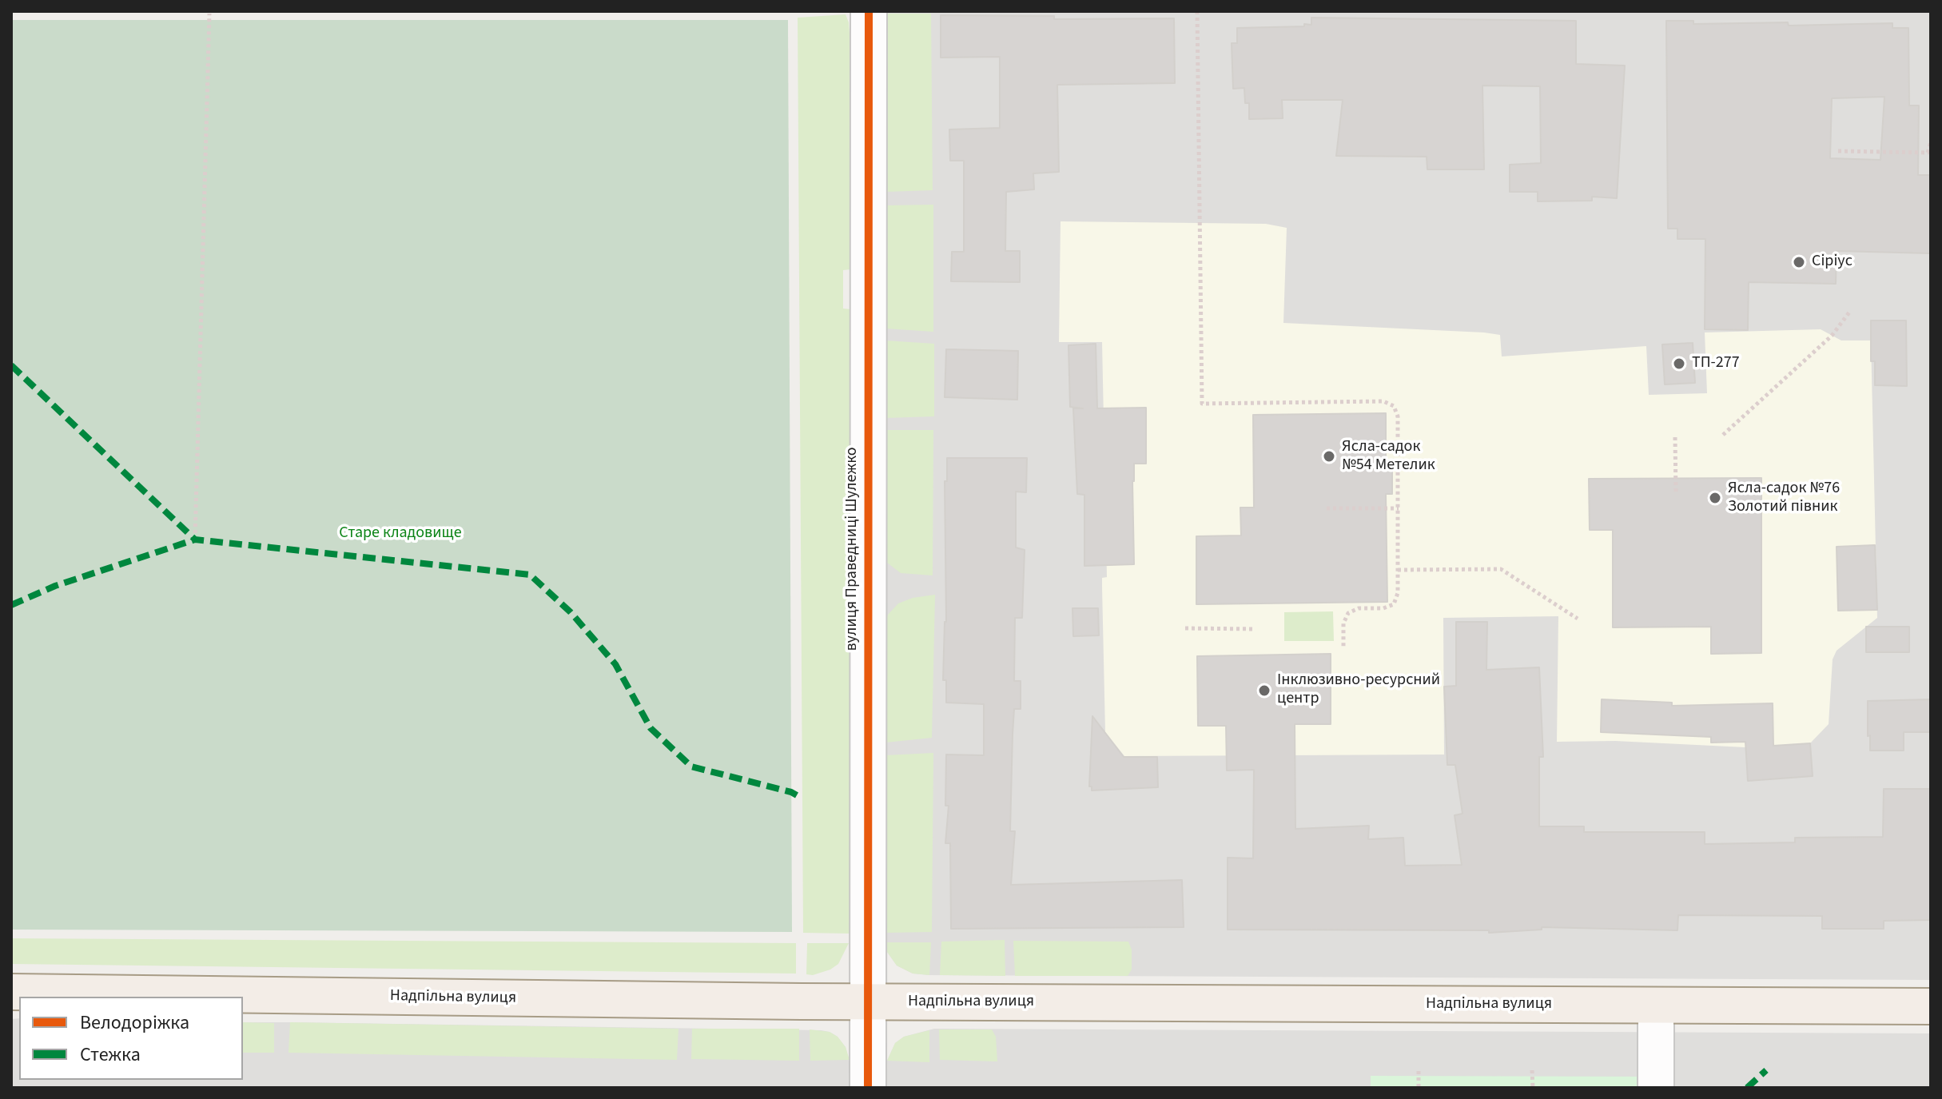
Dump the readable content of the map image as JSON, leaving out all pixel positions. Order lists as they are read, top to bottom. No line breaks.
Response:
{"streets":{"main road":["Надпільна вулиця"],"street":["вулиця Праведниці Шулежко"]},"crossings":[["вулиця Праведниці Шулежко","Надпільна вулиця"]],"parks":["Старе кладовище"],"places":["Сіріус","ТП-277","Ясла-садок №54 Метелик","Ясла-садок №76 Золотий півник","Інклюзивно-ресурсний центр"],"legend":["Велодоріжка","Стежка"]}
